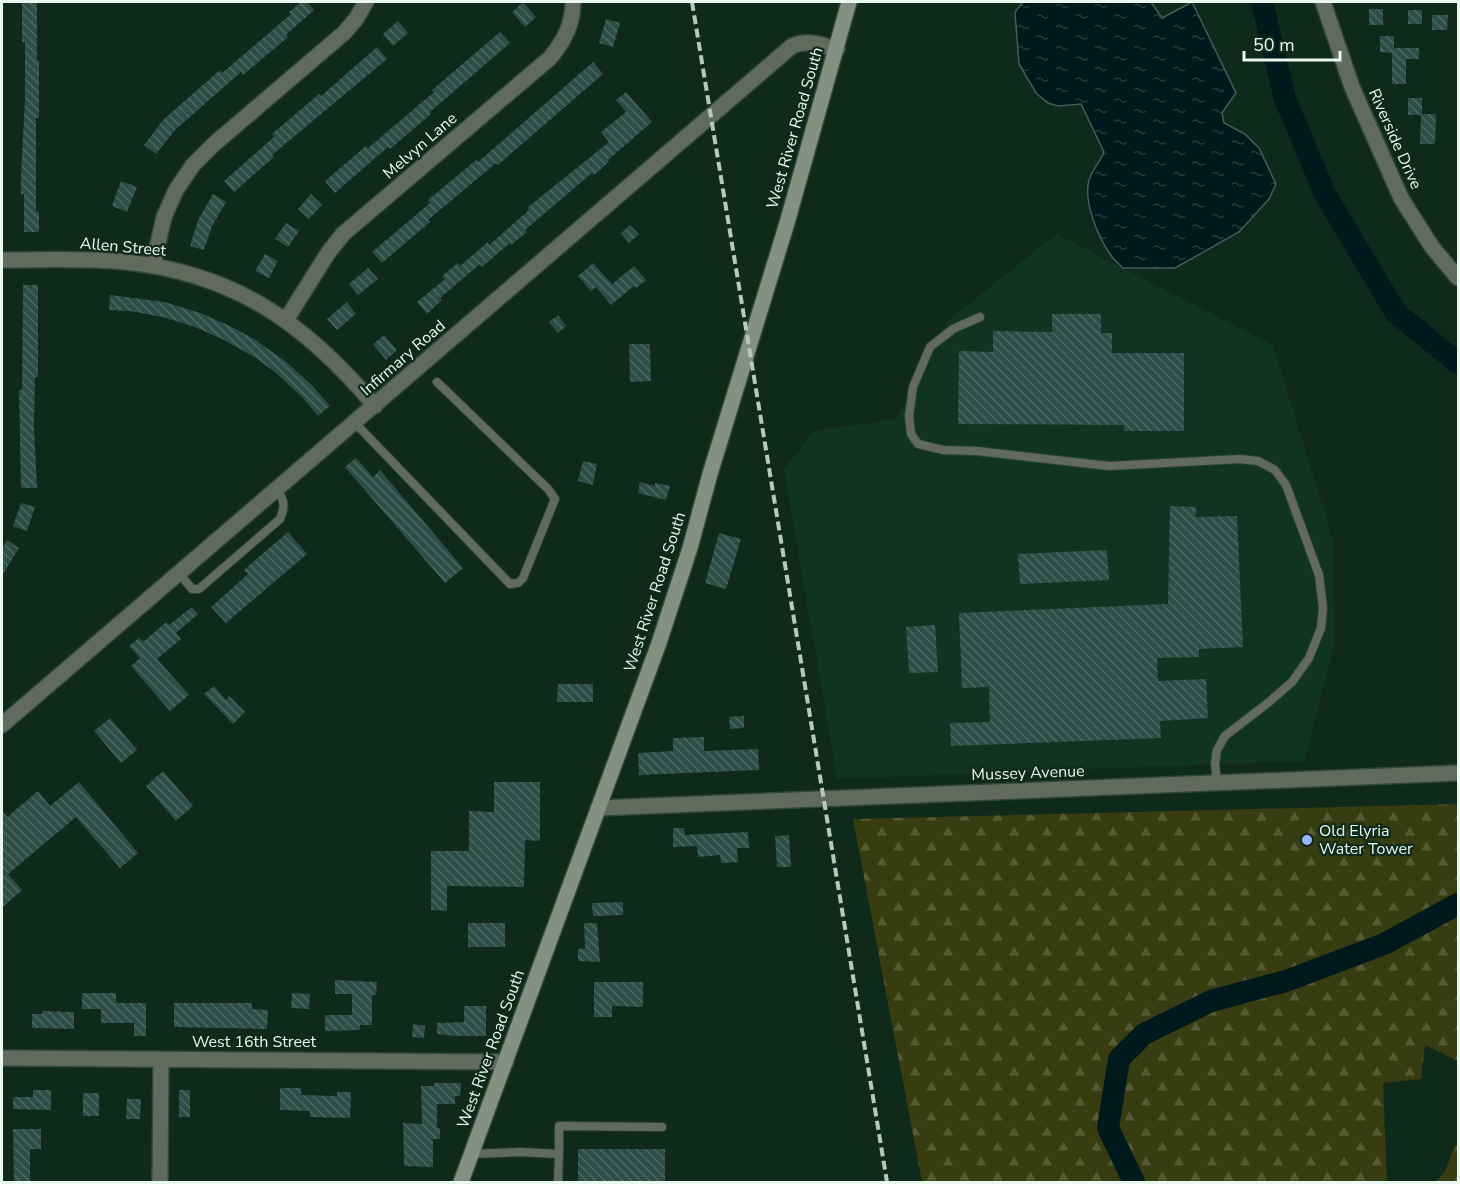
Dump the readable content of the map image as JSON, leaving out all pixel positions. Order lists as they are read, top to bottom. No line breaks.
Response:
{"streets":{"main road":["West River Road South"],"street":["Riverside Drive","Melvyn Lane","Allen Street","Infirmary Road","Mussey Avenue","West 16th Street"]},"crossings":[["West River Road South","Infirmary Road"],["West River Road South","Mussey Avenue"],["West River Road South","West 16th Street"],["Melvyn Lane","Allen Street"],["Allen Street","Infirmary Road"]],"places":["Old Elyria Water Tower"],"scale_bar":"50 m"}
